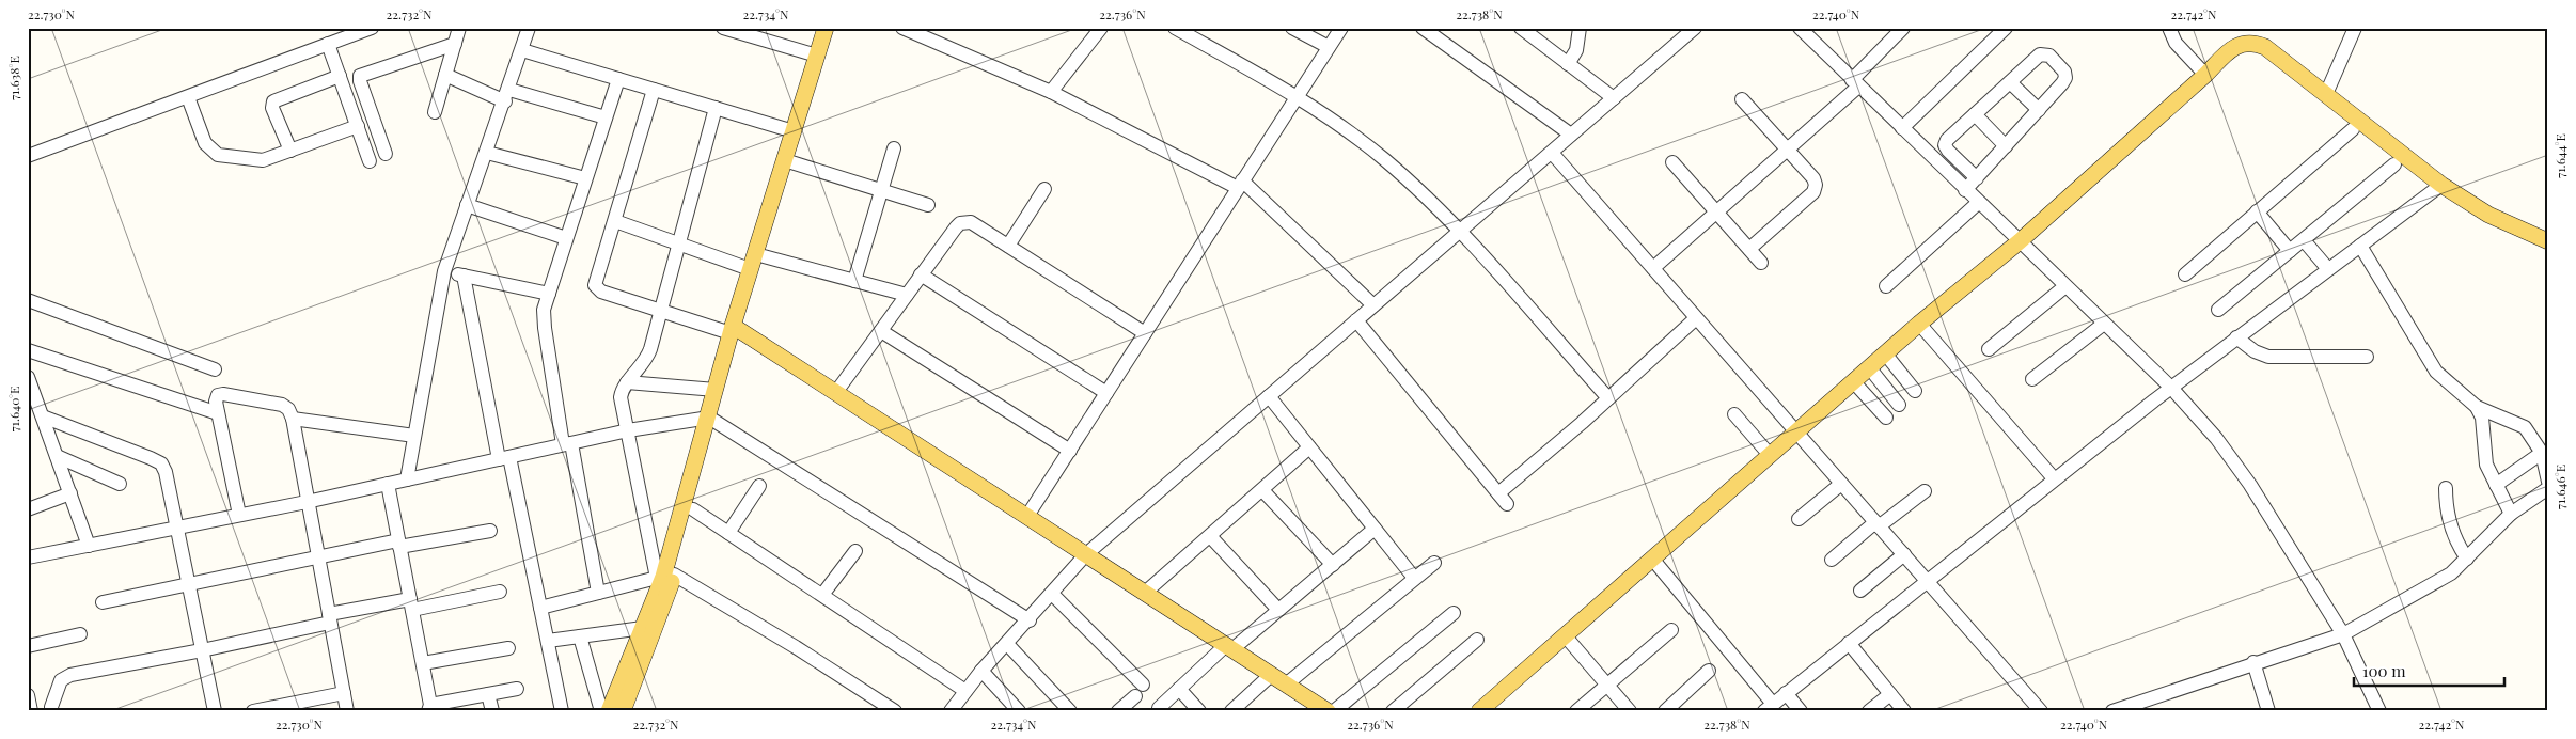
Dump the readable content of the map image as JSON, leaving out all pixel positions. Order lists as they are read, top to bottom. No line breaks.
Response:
{"scale_bar":"100 m","coordinates":["22.730°N","22.732°N","22.734°N","22.736°N","22.738°N","22.740°N","22.742°N","71.638°E","71.644°E","71.640°E","71.646°E"]}
